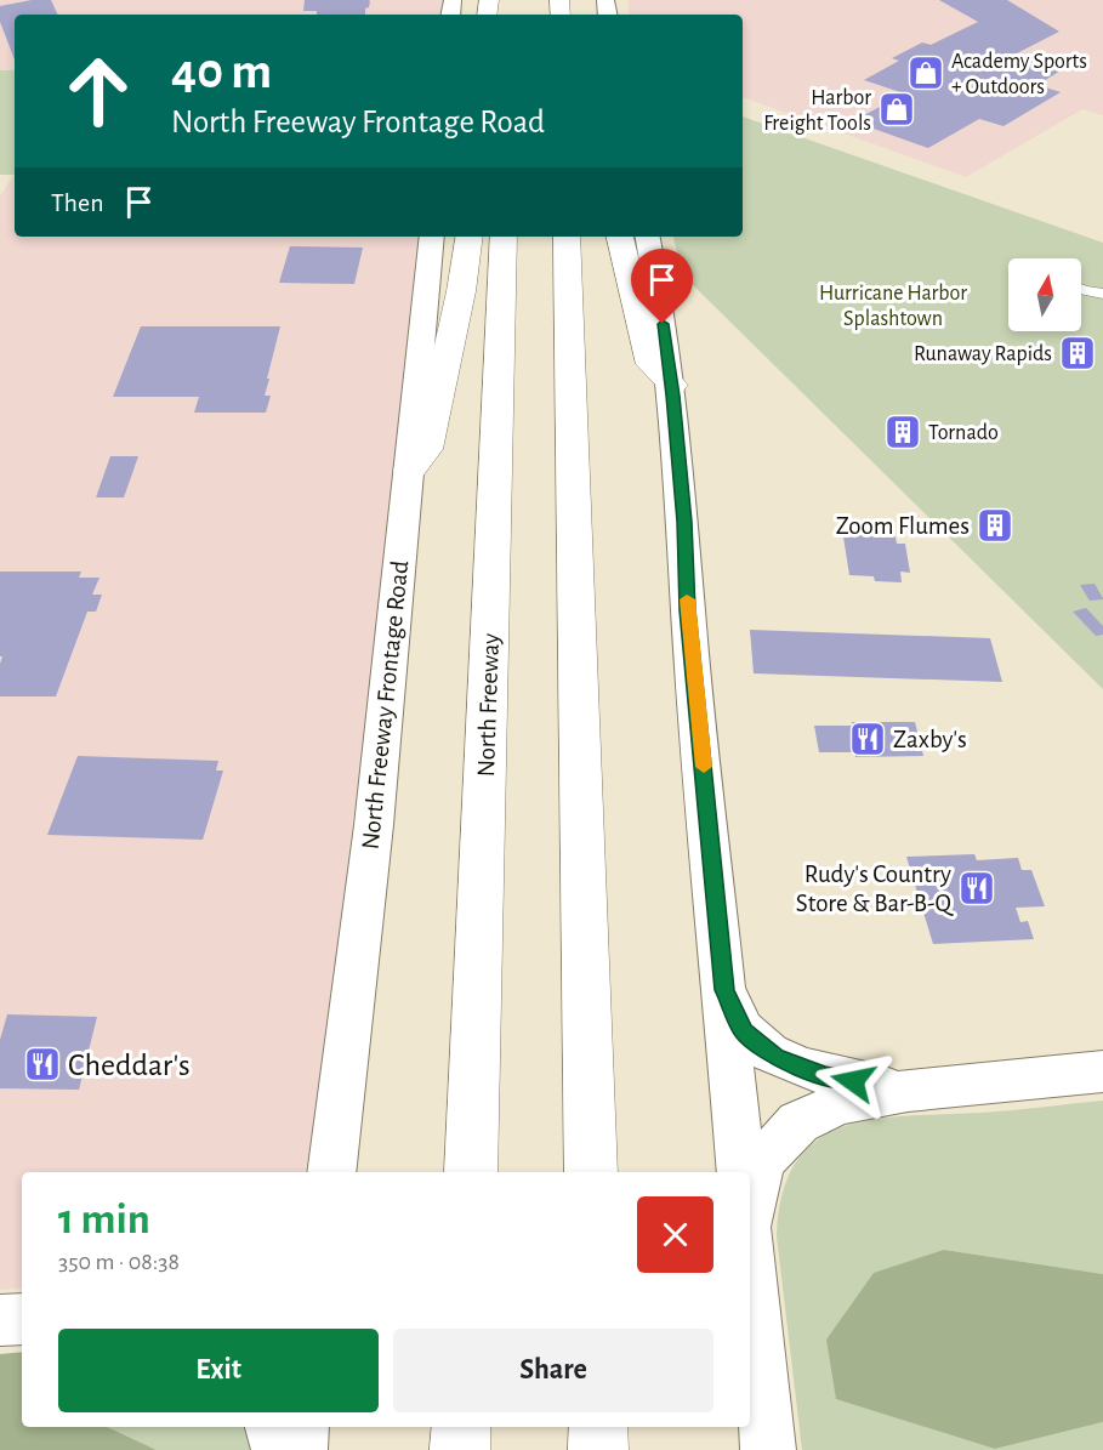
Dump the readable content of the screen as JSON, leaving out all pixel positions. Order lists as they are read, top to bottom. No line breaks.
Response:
{"streets":{"highway":["North Freeway"],"main road":["North Freeway Frontage Road"]},"parks":["Hurricane Harbor Splashtown"],"places":{"shop":["Academy Sports + Outdoors","Harbor Freight Tools"],"building":["Runaway Rapids","Tornado","Zoom Flumes"],"restaurant":["Zaxby's","Rudy's Country Store & Bar-B-Q","Cheddar's"]},"north":"top","page":{"turn":["40 m","North Freeway Frontage Road"],"then":"Then","heading":["1 min","350 m · 08:38"],"buttons":["Exit","Share"]}}
